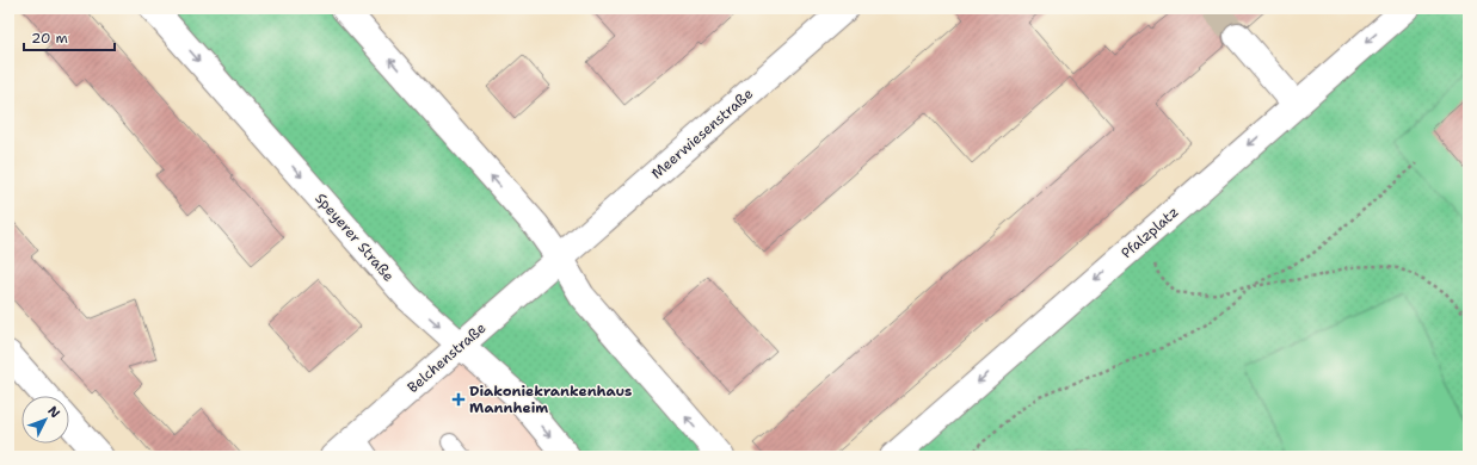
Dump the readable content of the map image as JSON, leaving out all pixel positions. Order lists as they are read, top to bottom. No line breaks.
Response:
{"streets":{"street":["Meerwiesenstraße","Pfalzplatz","Speyerer Straße","Belchenstraße"]},"crossings":[["Meerwiesenstraße","Belchenstraße"],["Speyerer Straße","Belchenstraße"]],"one_way":["Pfalzplatz"],"places":{"health":["Diakoniekrankenhaus Mannheim"]},"scale_bar":"20 m","north":"top right"}
